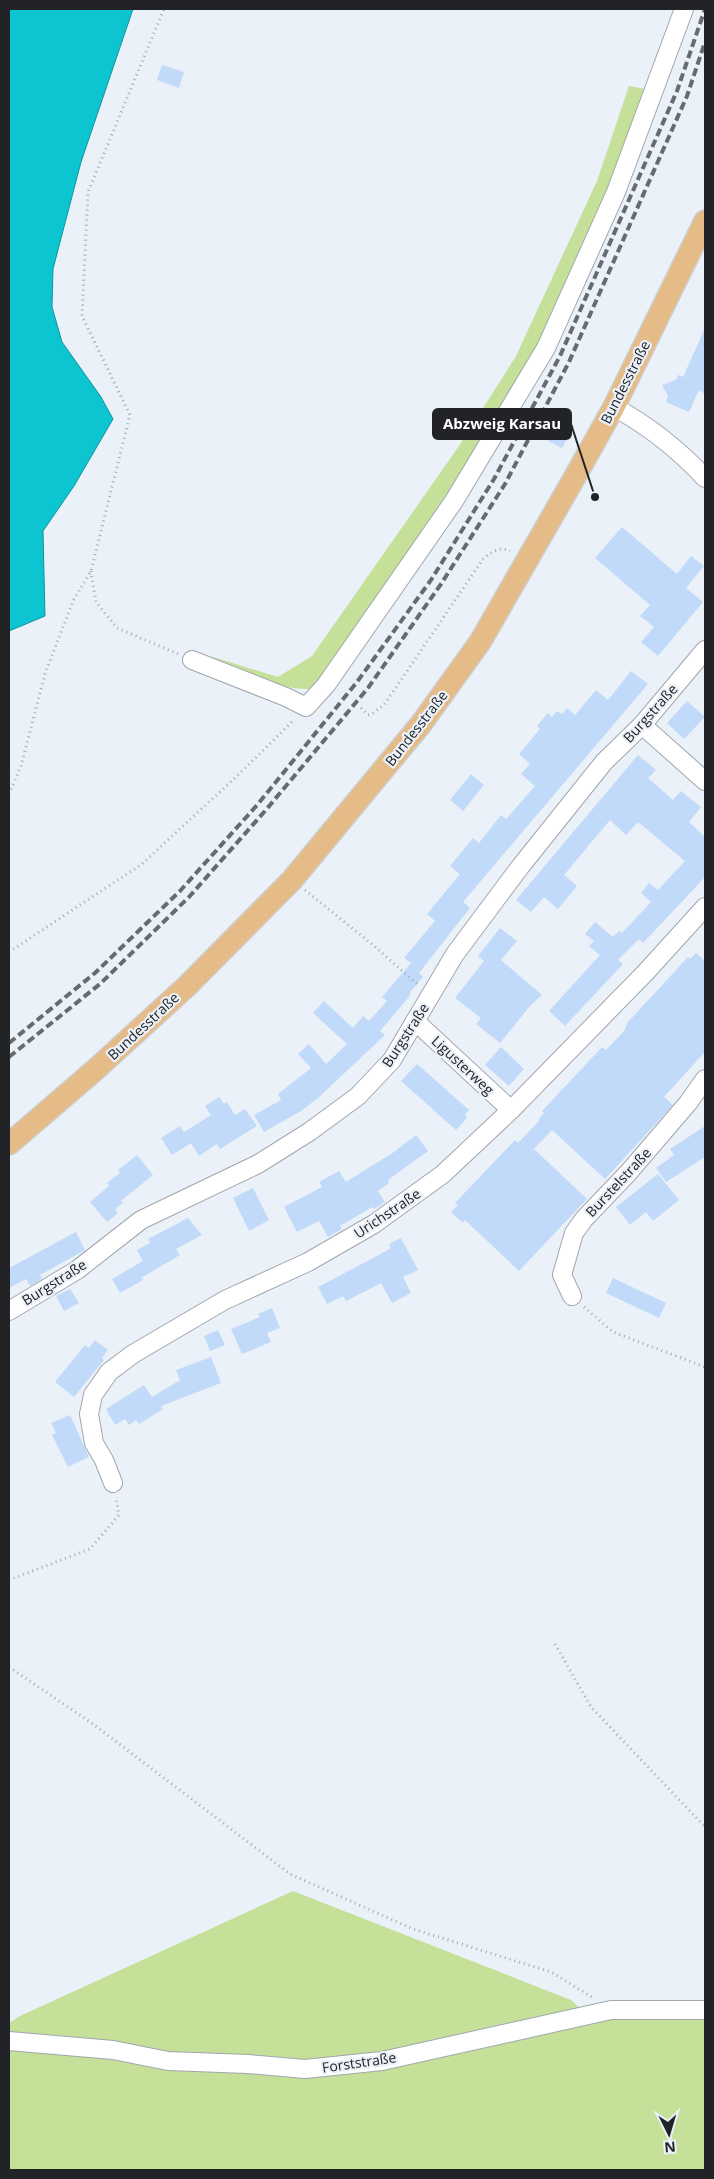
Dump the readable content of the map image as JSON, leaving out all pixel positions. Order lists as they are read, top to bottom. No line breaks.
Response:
{"streets":{"main road":["Bundesstraße"],"street":["Burgstraße","Ligusterweg","Burstelstraße","Urichstraße","Forststraße"]},"crossings":[["Burgstraße","Ligusterweg"],["Ligusterweg","Urichstraße"]],"places":["Abzweig Karsau"],"north":"bottom"}
